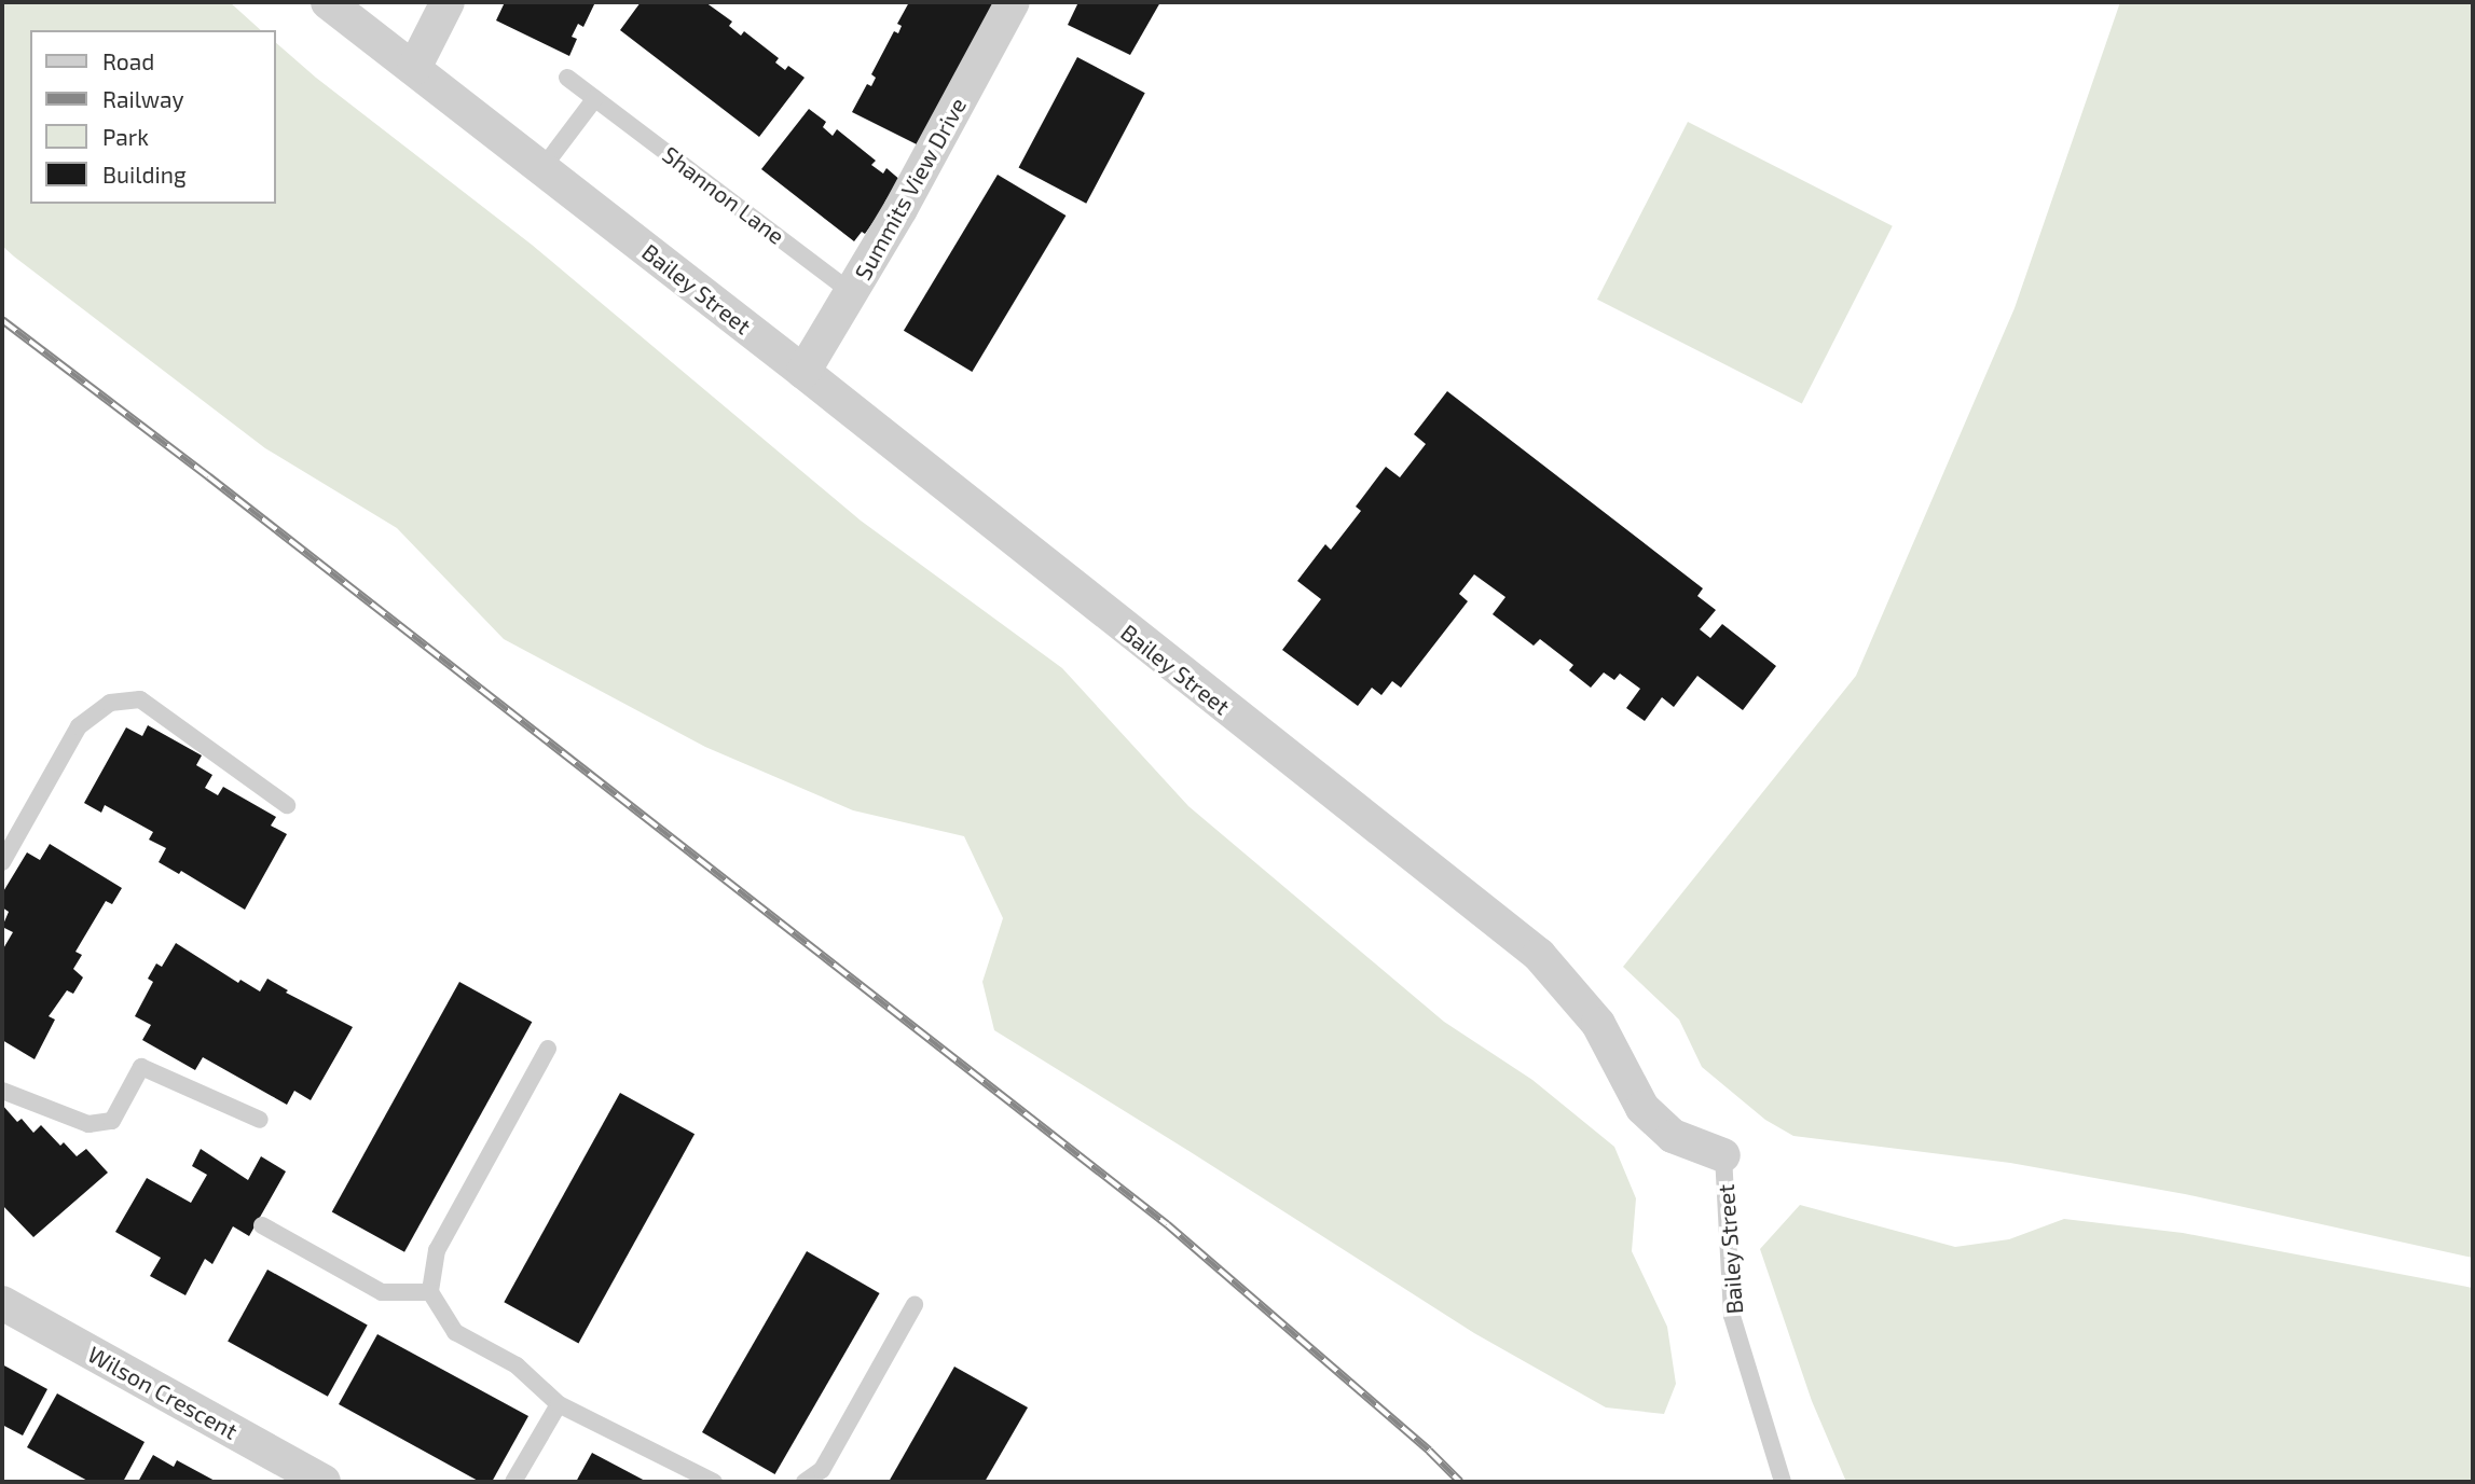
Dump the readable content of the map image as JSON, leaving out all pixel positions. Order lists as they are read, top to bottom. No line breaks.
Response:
{"streets":{"street":["Summits View Drive","Bailey Street","Wilson Crescent"],"lane":["Shannon Lane"]},"crossings":[["Summits View Drive","Shannon Lane"],["Summits View Drive","Bailey Street"]],"legend":["Road","Railway","Park","Building"]}
